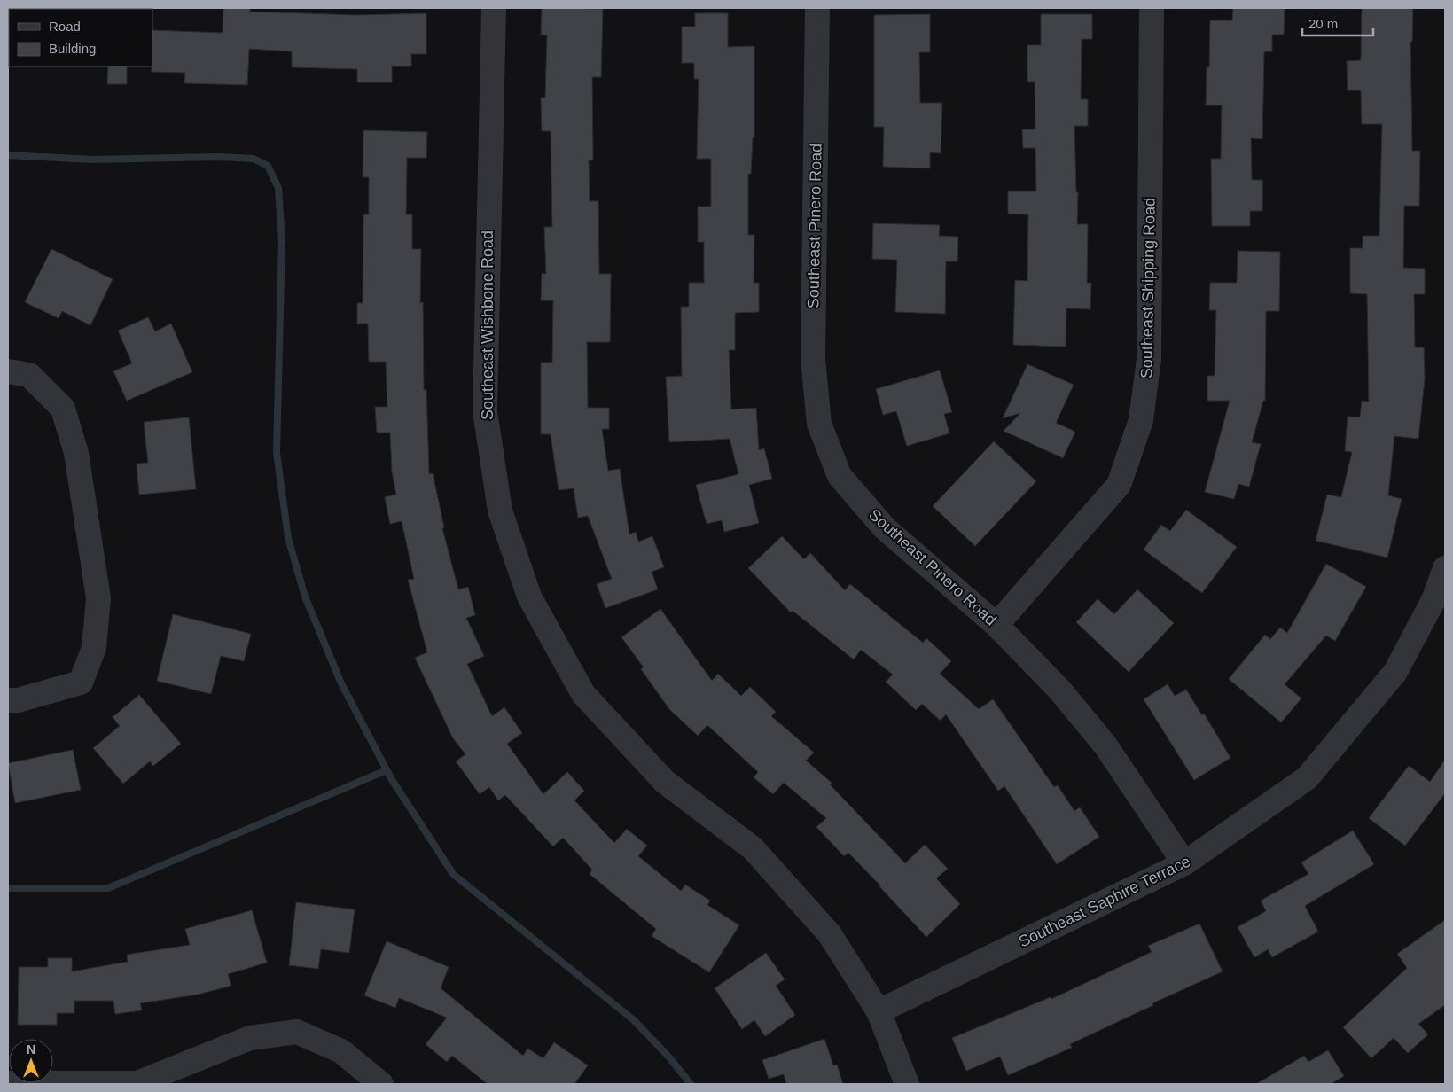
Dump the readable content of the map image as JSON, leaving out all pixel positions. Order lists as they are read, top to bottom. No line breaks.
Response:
{"streets":{"street":["Southeast Pinero Road","Southeast Shipping Road","Southeast Wishbone Road","Southeast Saphire Terrace"]},"crossings":[["Southeast Pinero Road","Southeast Shipping Road"],["Southeast Pinero Road","Southeast Saphire Terrace"],["Southeast Wishbone Road","Southeast Saphire Terrace"]],"legend":["Road","Building"],"scale_bar":"20 m","north":"top"}
